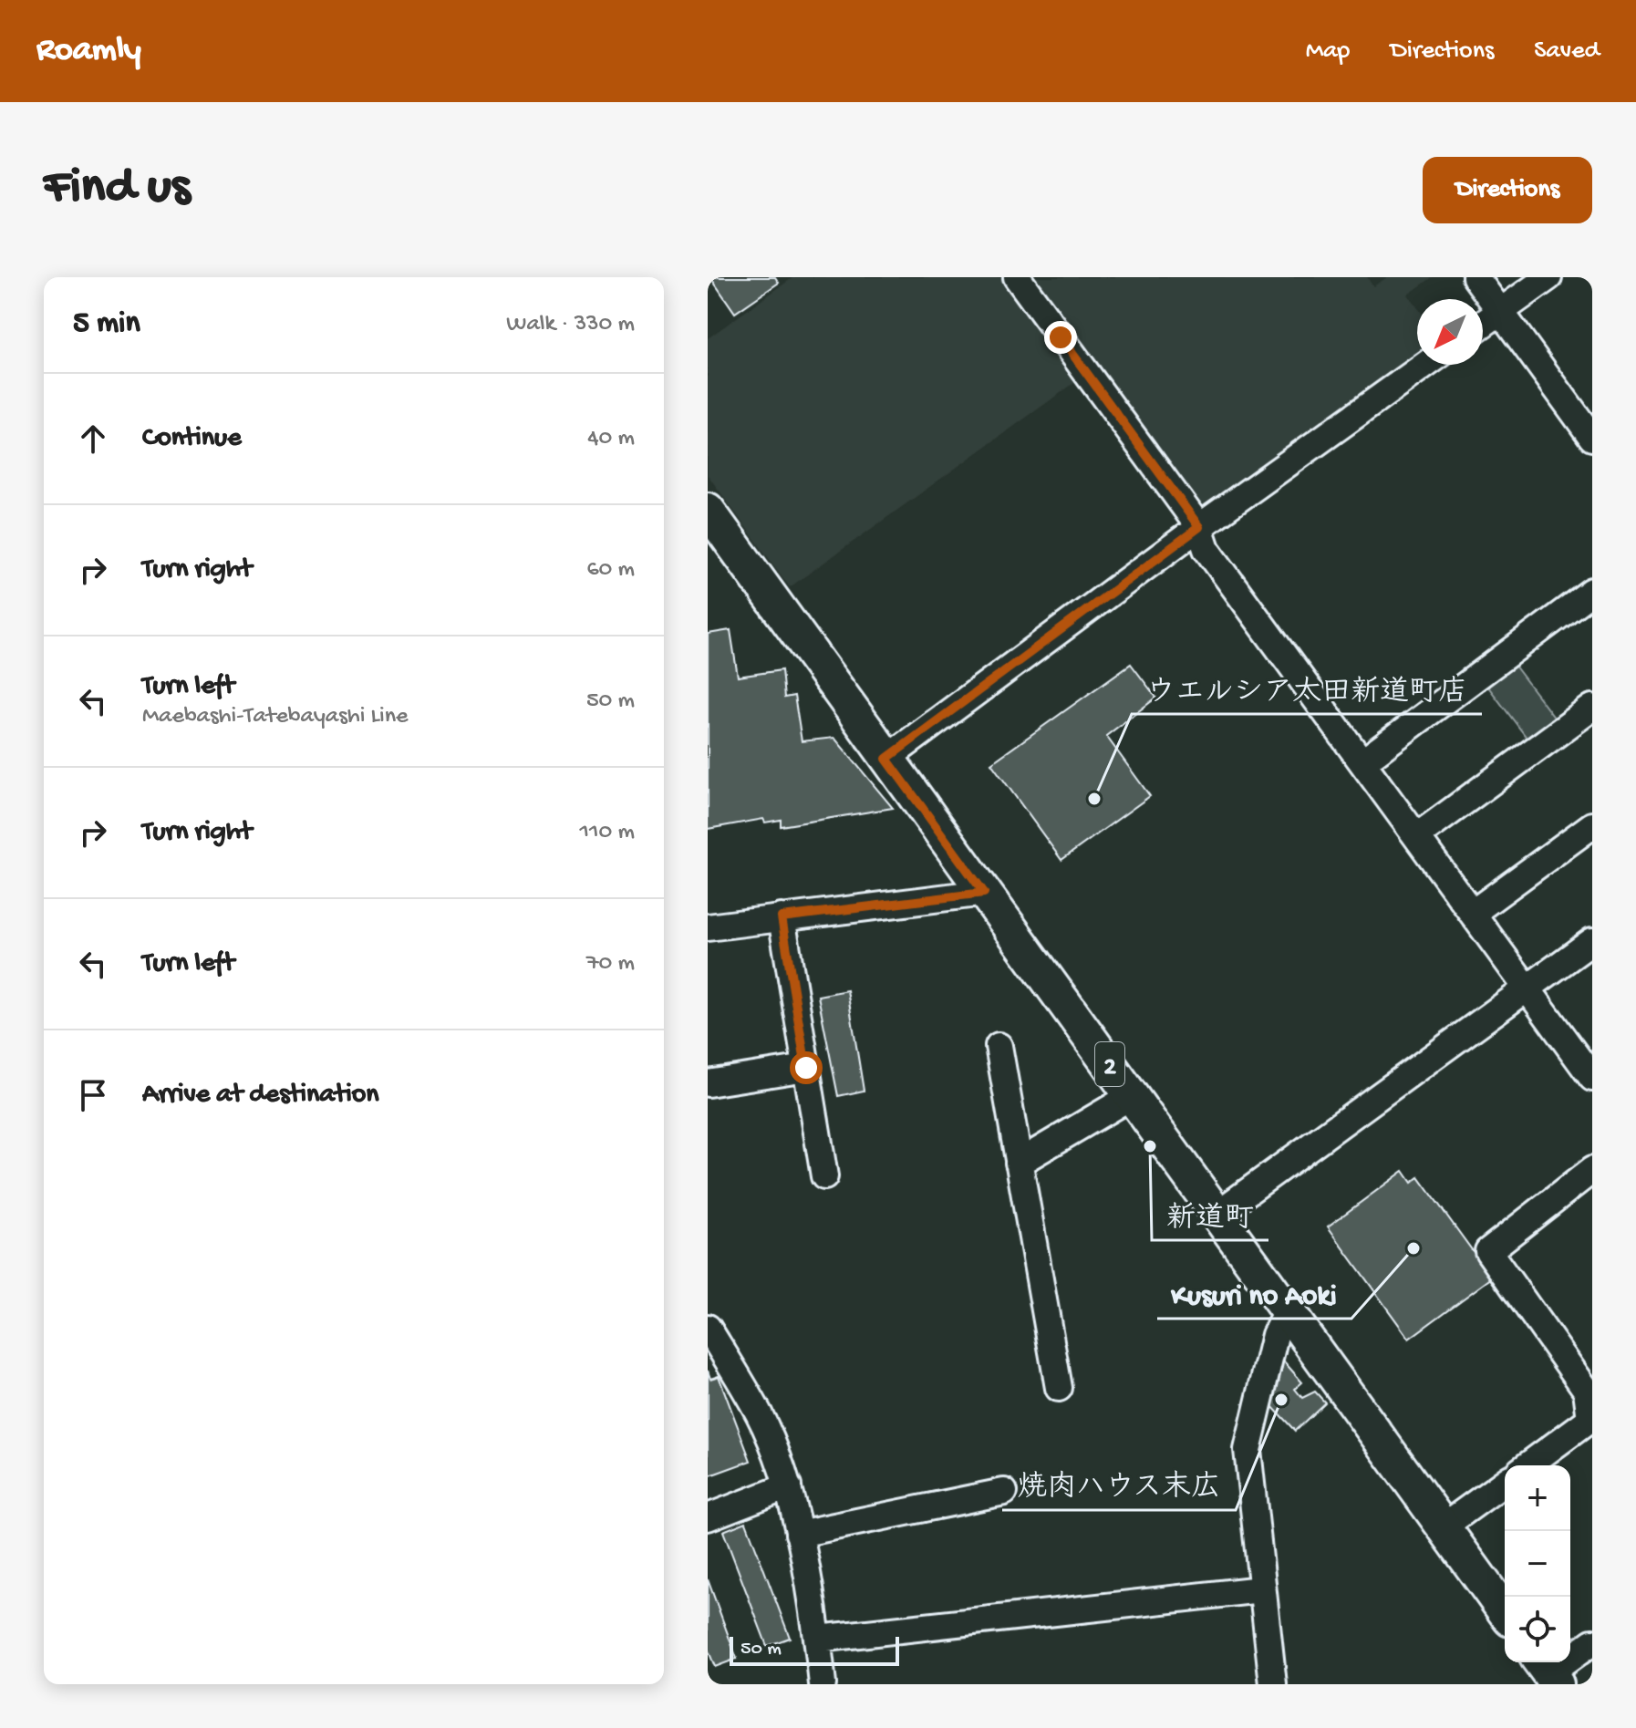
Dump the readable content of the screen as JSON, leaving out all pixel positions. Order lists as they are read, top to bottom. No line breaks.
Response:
{"streets":{"main road":["2"]},"places":["ウエルシア太田新道町店","新道町","Kusuri no Aoki","焼肉ハウス末広"],"scale_bar":"50 m","north":"bottom left","page":{"header":"Roamly","nav":["Map","Directions","Saved"],"buttons":"Directions","title":"Find us","heading":["5 min","Walk · 330 m"],"list":[["Continue","40 m"],["Turn right","60 m"],["Turn left","Maebashi-Tatebayashi Line","50 m"],["Turn right","110 m"],["Turn left","70 m"],"Arrive at destination"],"map_buttons":["+","−"],"scale":"50 m"}}
